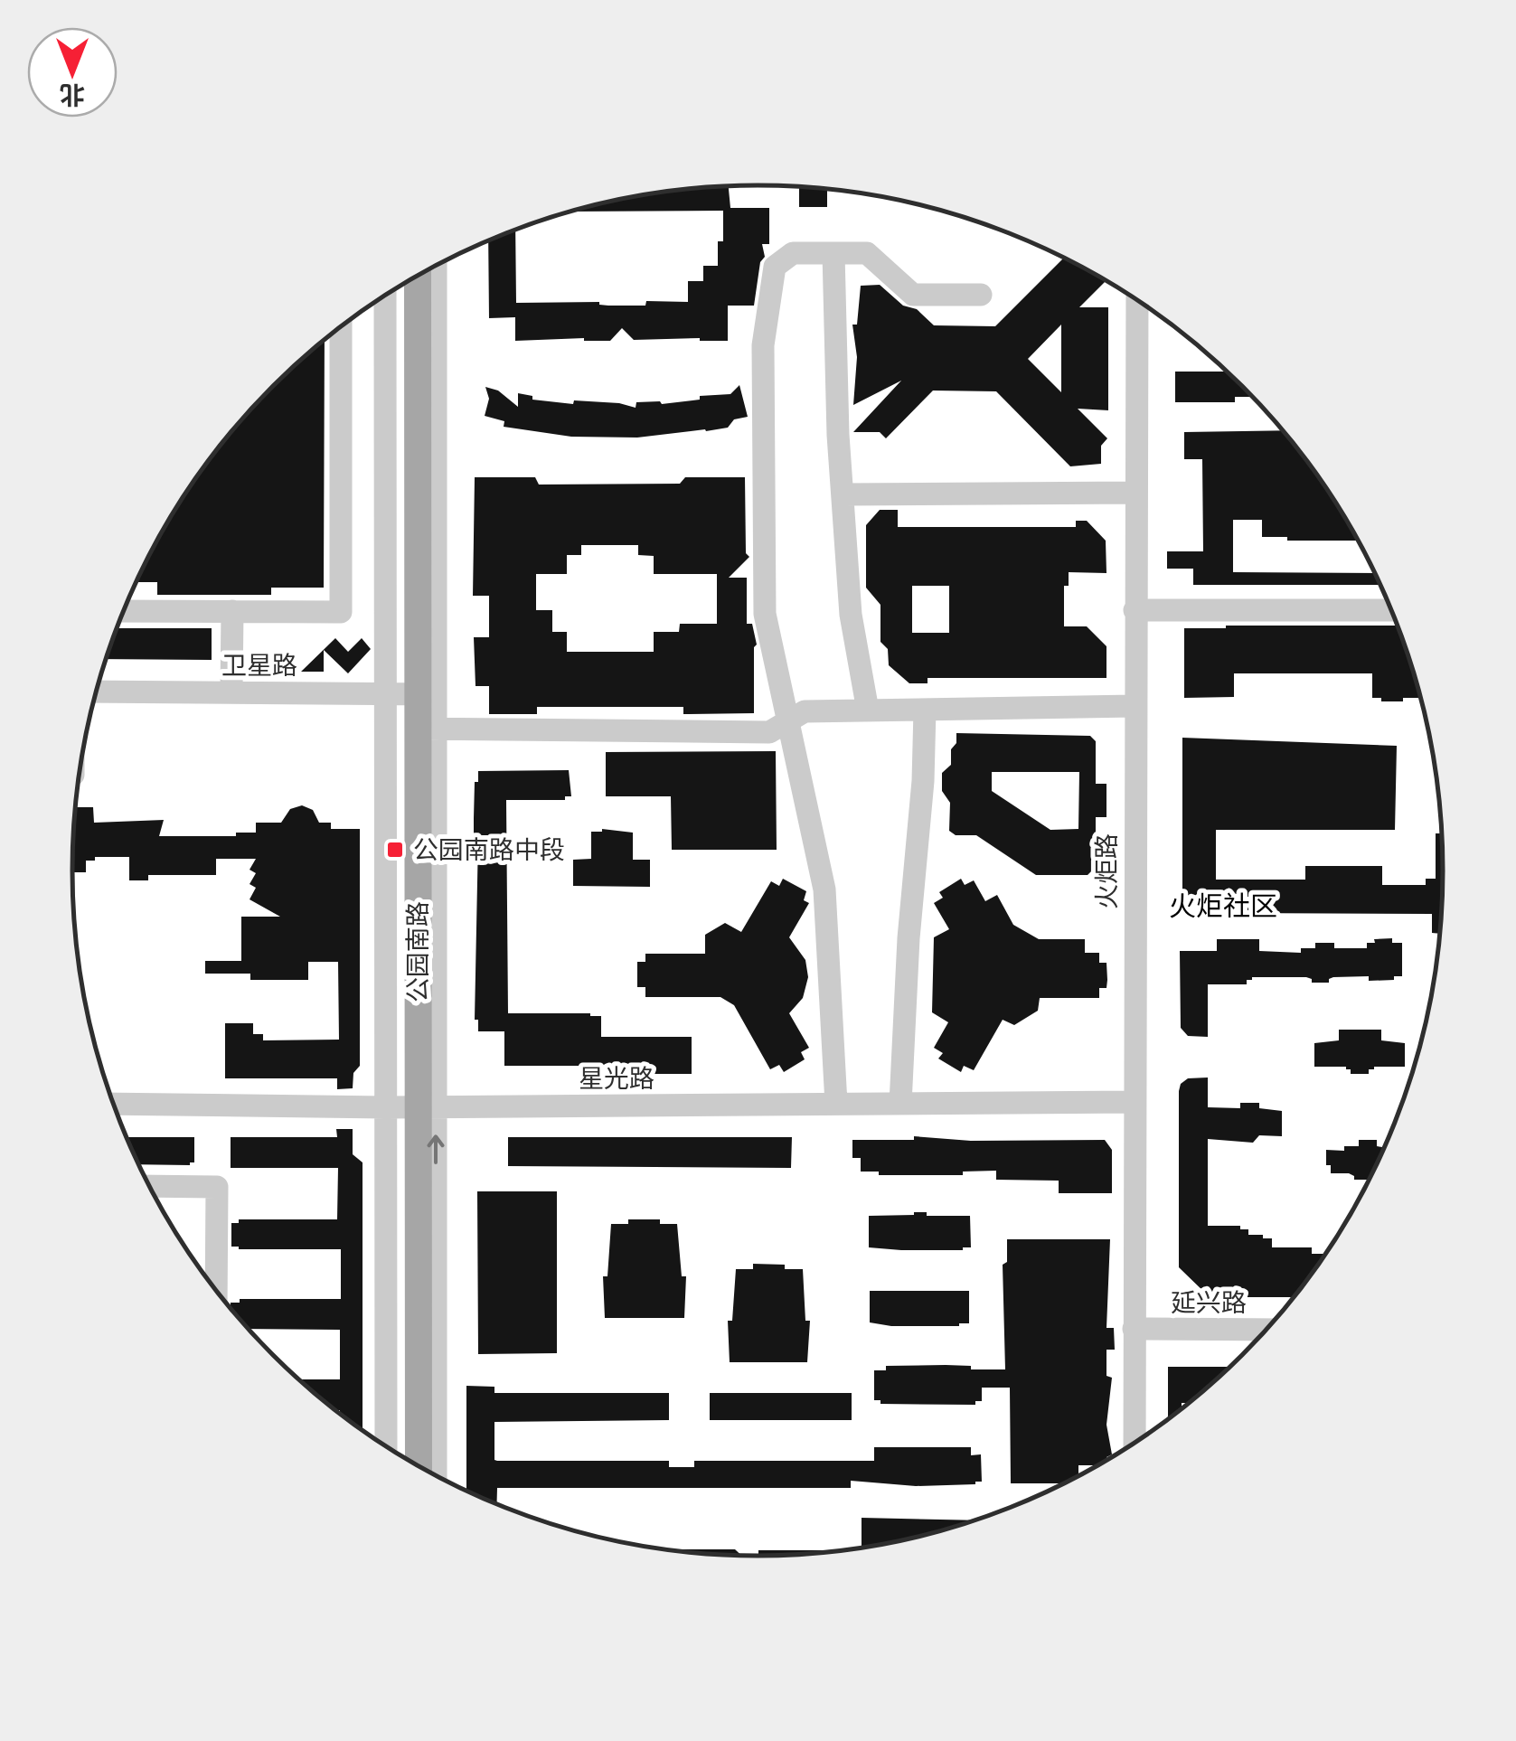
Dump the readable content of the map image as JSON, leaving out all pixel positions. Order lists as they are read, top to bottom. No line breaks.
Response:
{"streets":{"main road":["公园南路"],"street":["卫星路","火炬路","星光路","延兴路"]},"crossings":[["卫星路","公园南路"],["火炬路","星光路"],["火炬路","延兴路"],["公园南路","星光路"]],"districts":["火炬社区"],"places":{"transit":["公园南路中段"]},"north":"bottom"}
